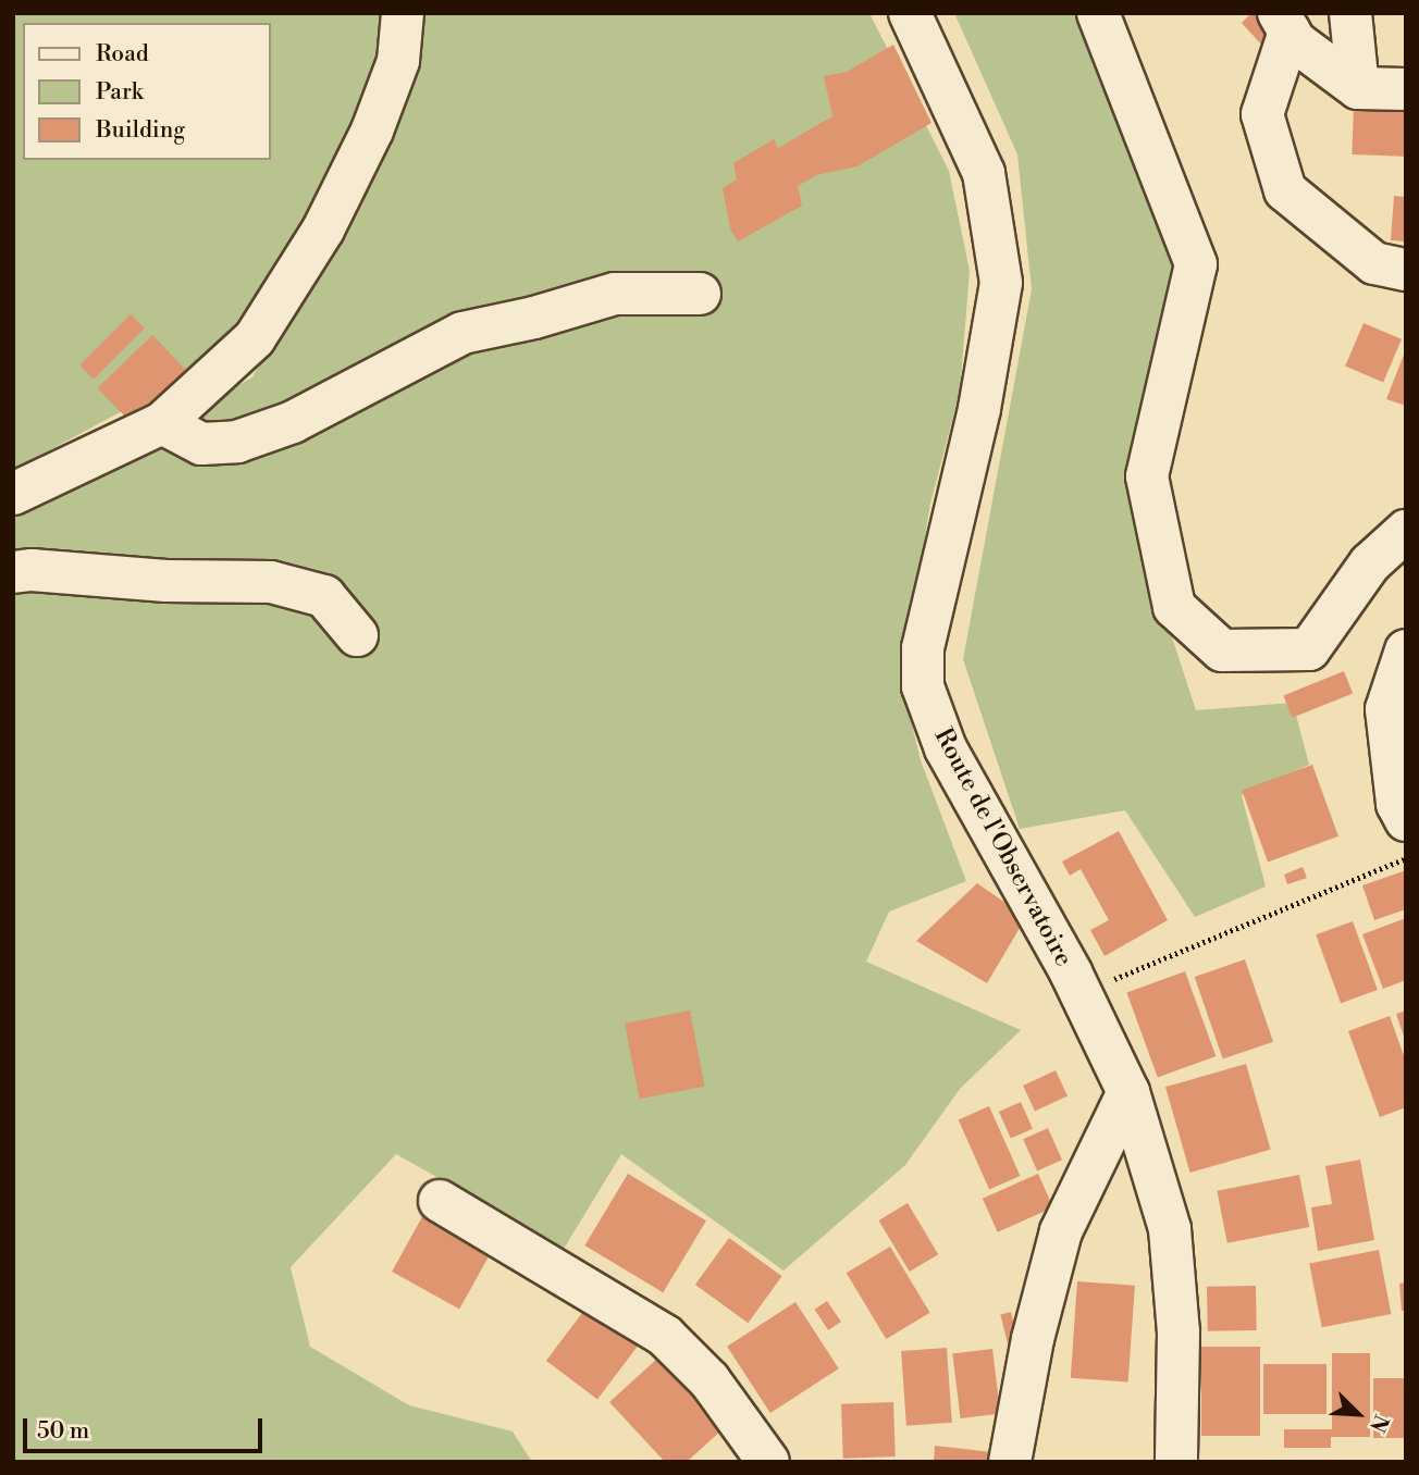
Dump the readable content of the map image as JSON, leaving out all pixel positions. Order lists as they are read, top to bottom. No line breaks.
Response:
{"streets":{"street":["Route de l'Observatoire"]},"legend":["Road","Park","Building"],"scale_bar":"50 m","north":"bottom right"}
